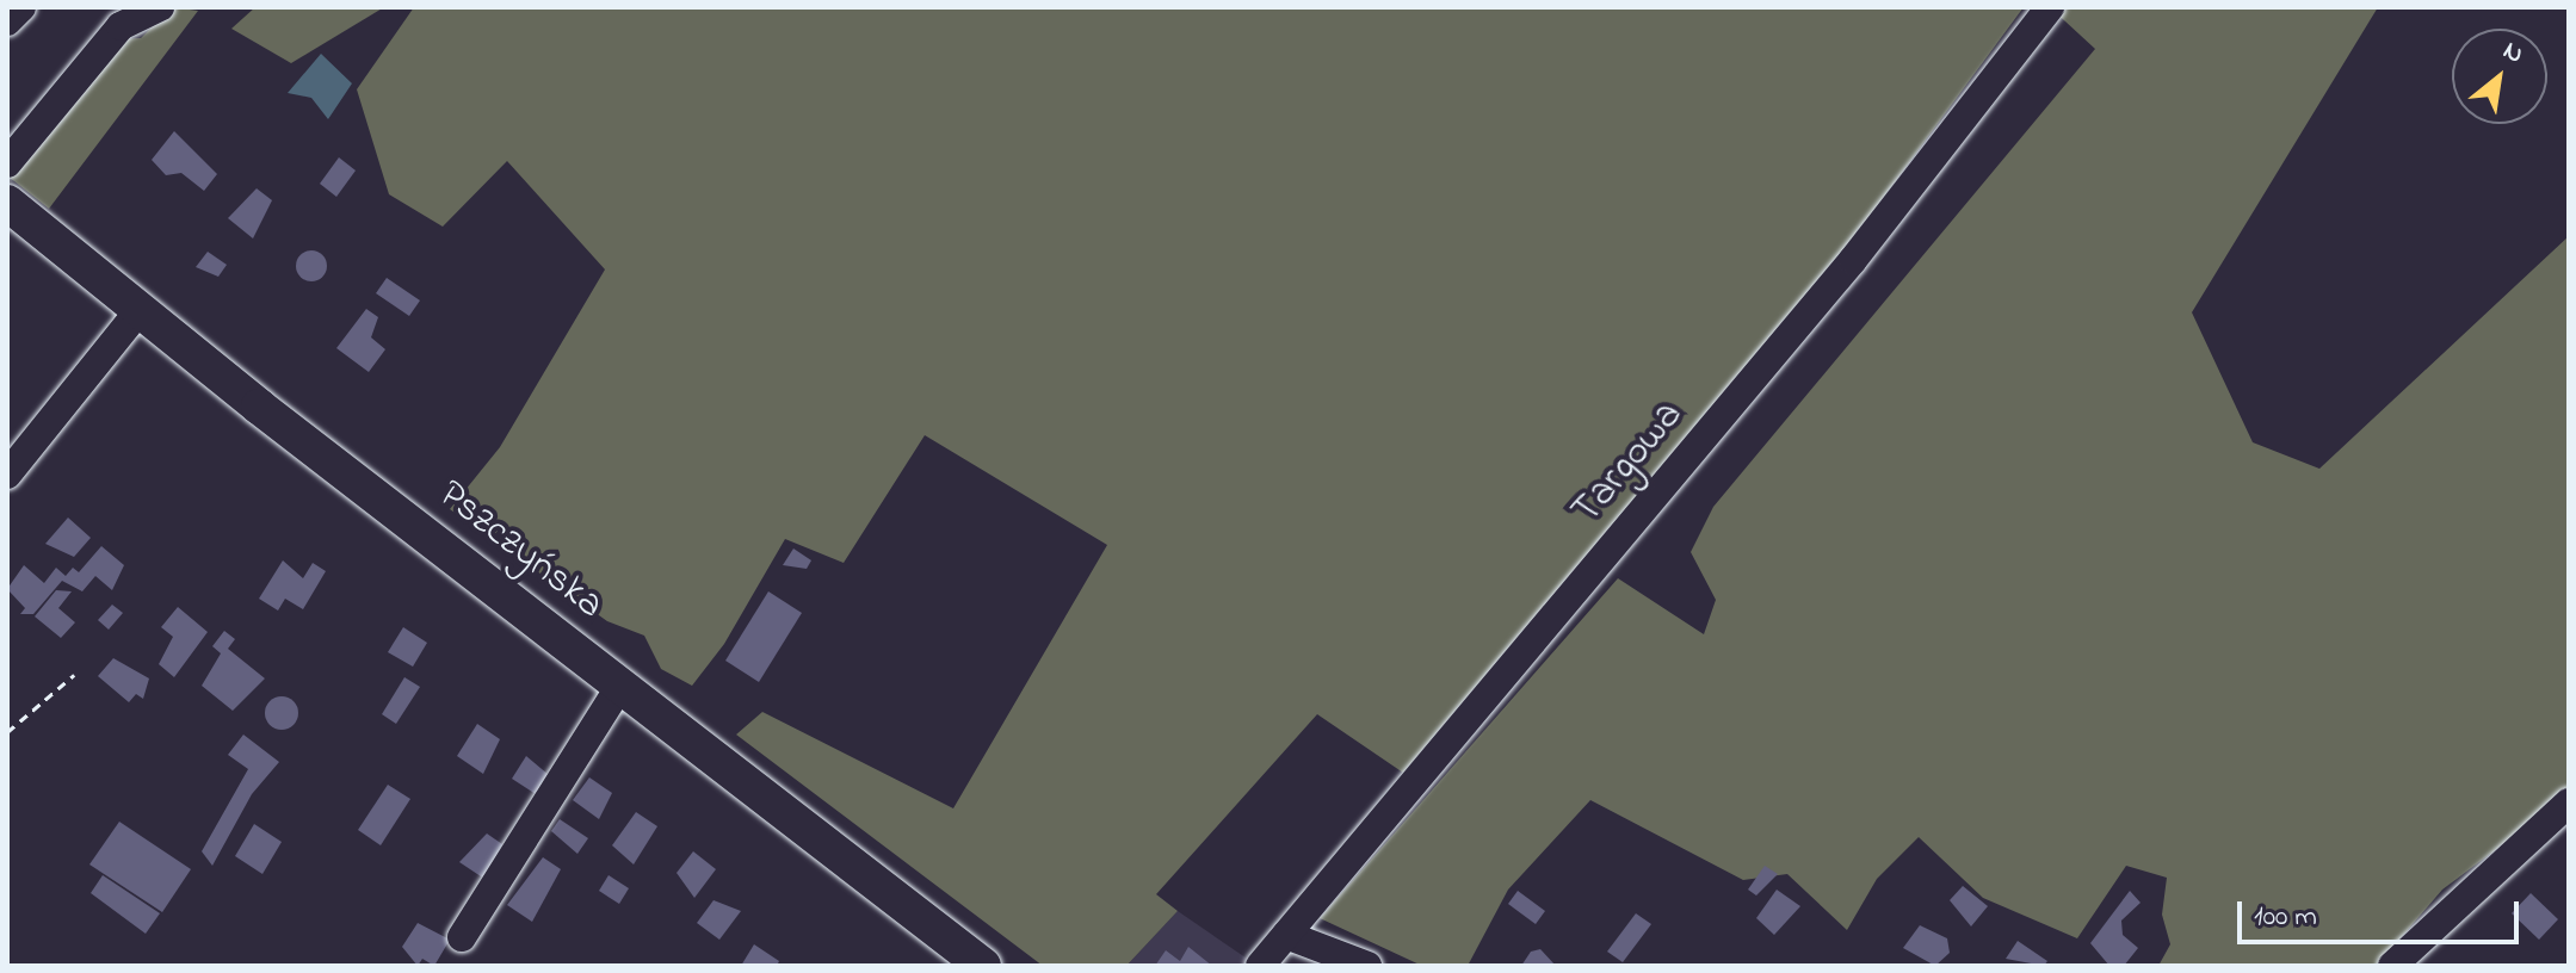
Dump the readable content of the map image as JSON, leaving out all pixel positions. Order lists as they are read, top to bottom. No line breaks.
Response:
{"streets":{"main road":["Pszczyńska"],"street":["Targowa"]},"scale_bar":"100 m","north":"top right"}
